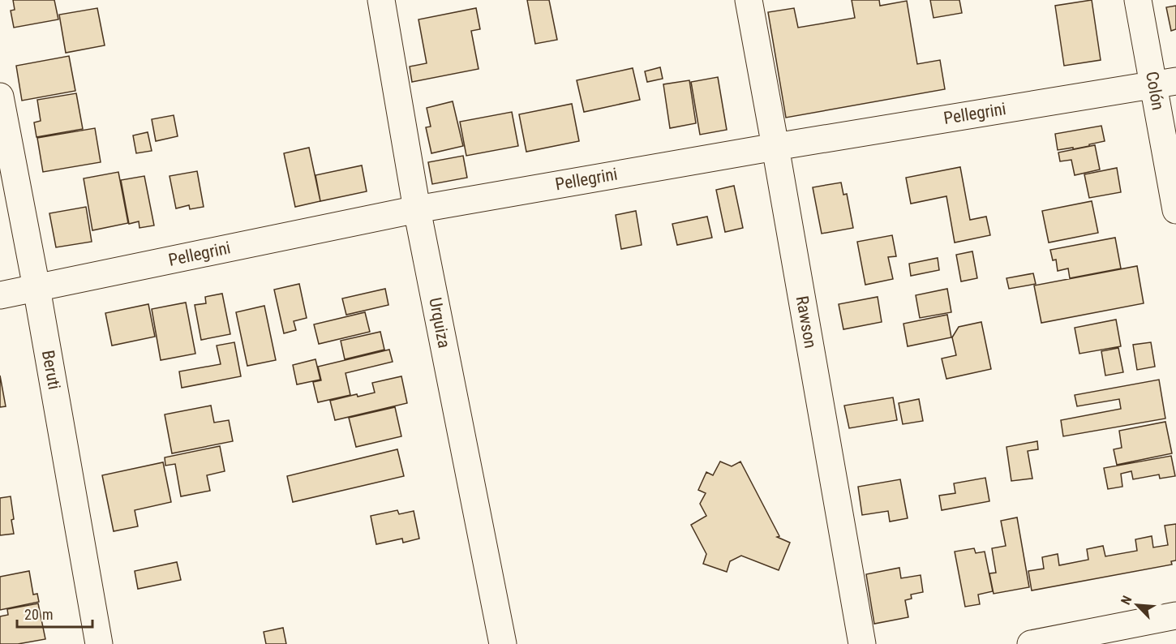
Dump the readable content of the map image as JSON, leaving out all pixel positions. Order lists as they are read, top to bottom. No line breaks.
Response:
{"streets":{"street":["Colón","Pellegrini","Rawson","Urquiza","Beruti"]},"crossings":[["Colón","Pellegrini"],["Pellegrini","Rawson"],["Pellegrini","Urquiza"],["Pellegrini","Beruti"]],"scale_bar":"20 m","north":"top left"}
